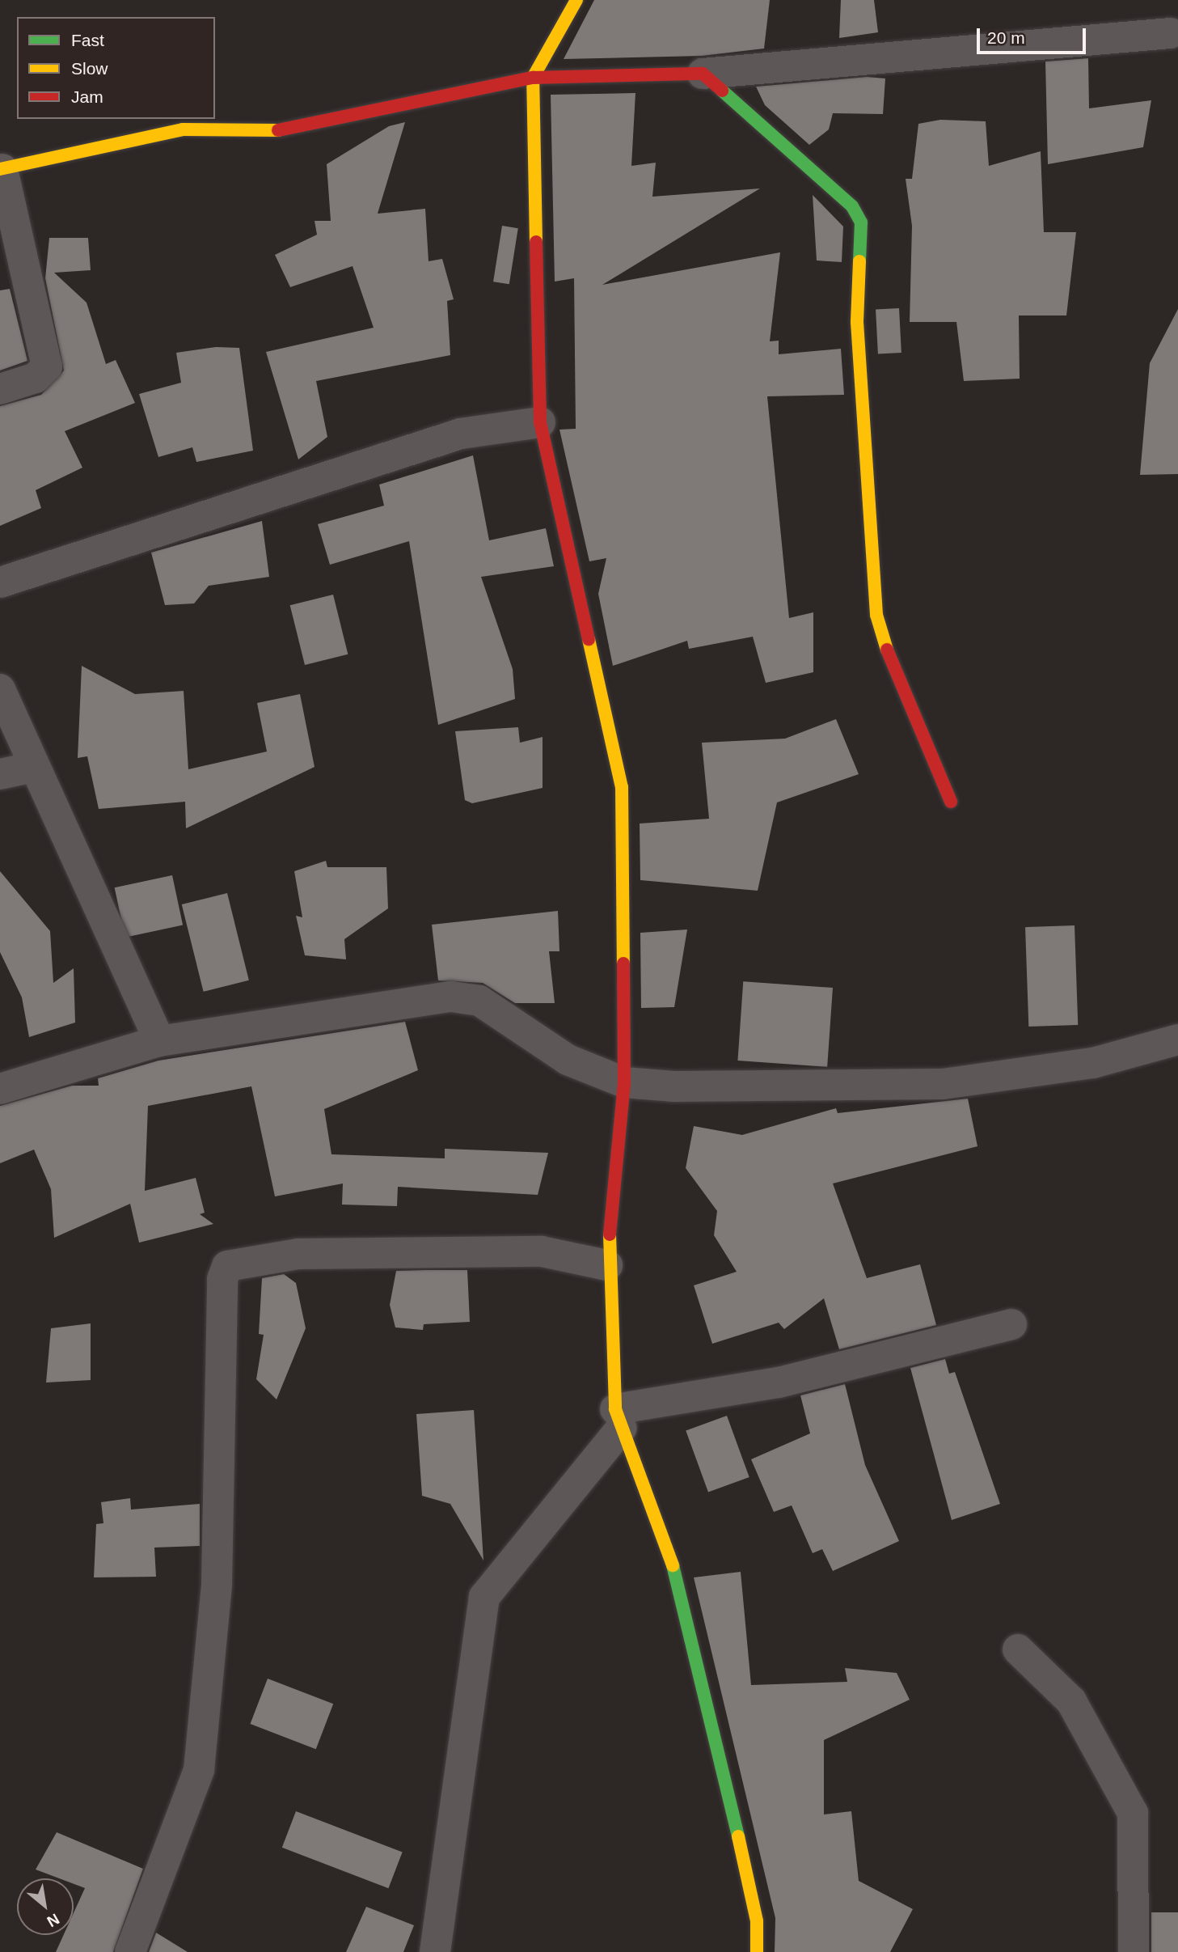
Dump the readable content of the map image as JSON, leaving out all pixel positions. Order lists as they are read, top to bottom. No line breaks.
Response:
{"legend":["Fast","Slow","Jam"],"scale_bar":"20 m","north":"bottom right"}
